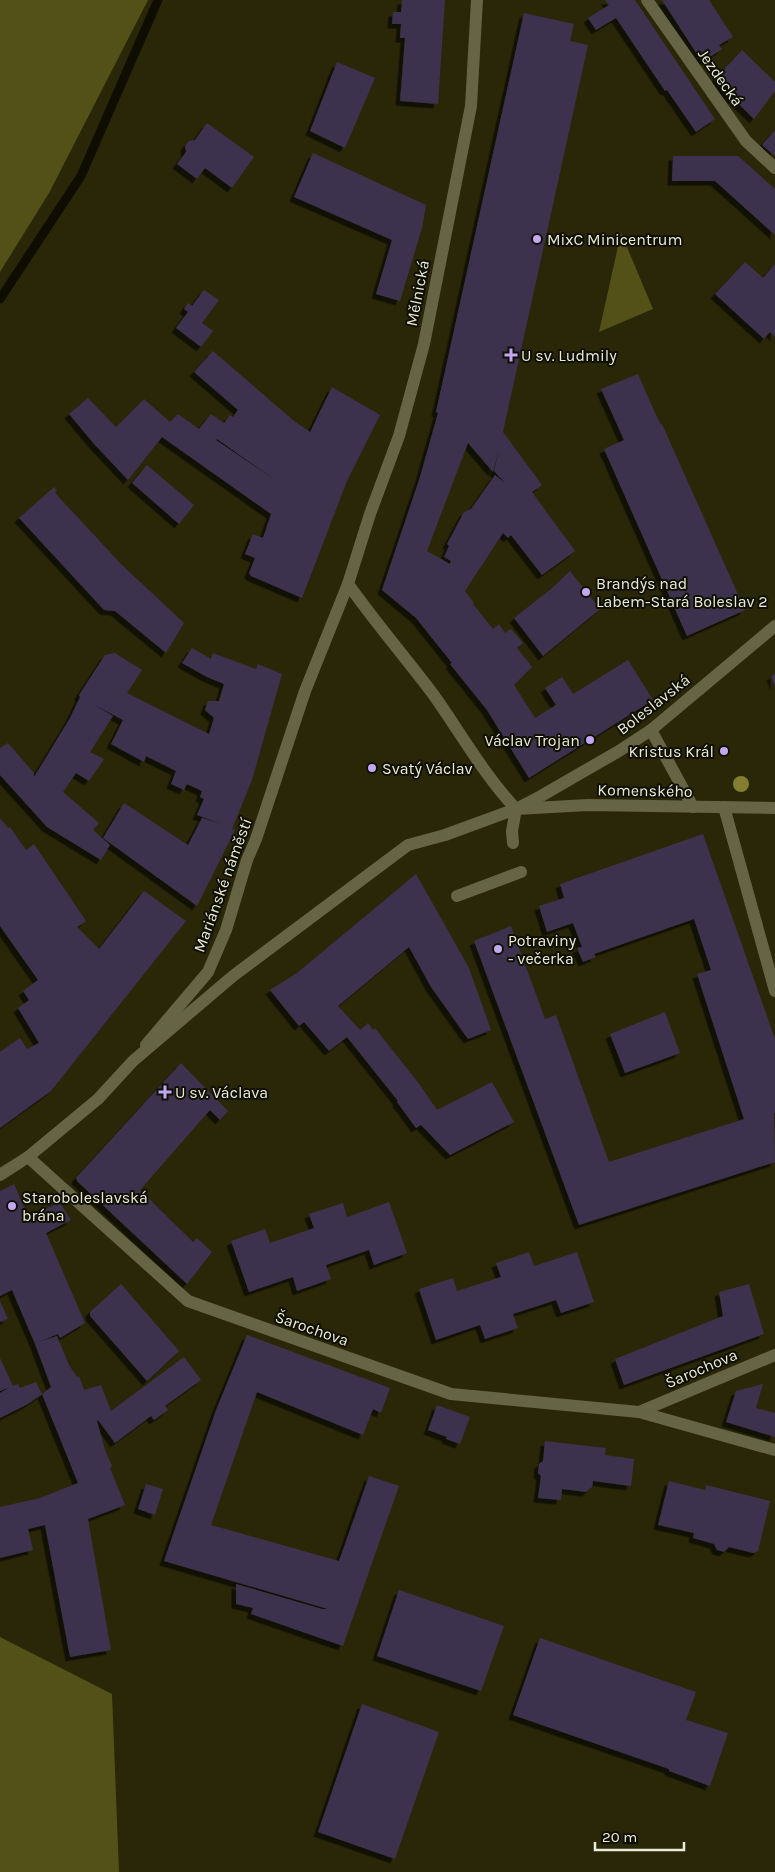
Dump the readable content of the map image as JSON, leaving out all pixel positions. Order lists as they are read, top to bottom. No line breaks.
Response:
{"streets":{"street":["Jezdecká","Mělnická","Boleslavská","Komenského","Mariánské náměstí","Šarochova"]},"crossings":[["Mělnická","Mariánské náměstí"],["Boleslavská","Komenského"]],"places":{"other":["MixC Minicentrum","Brandýs nad Labem-Stará Boleslav 2","Václav Trojan","Kristus Král","Svatý Václav","Potraviny - večerka","Staroboleslavská brána"],"health":["U sv. Ludmily","U sv. Václava"]},"scale_bar":"20 m"}
